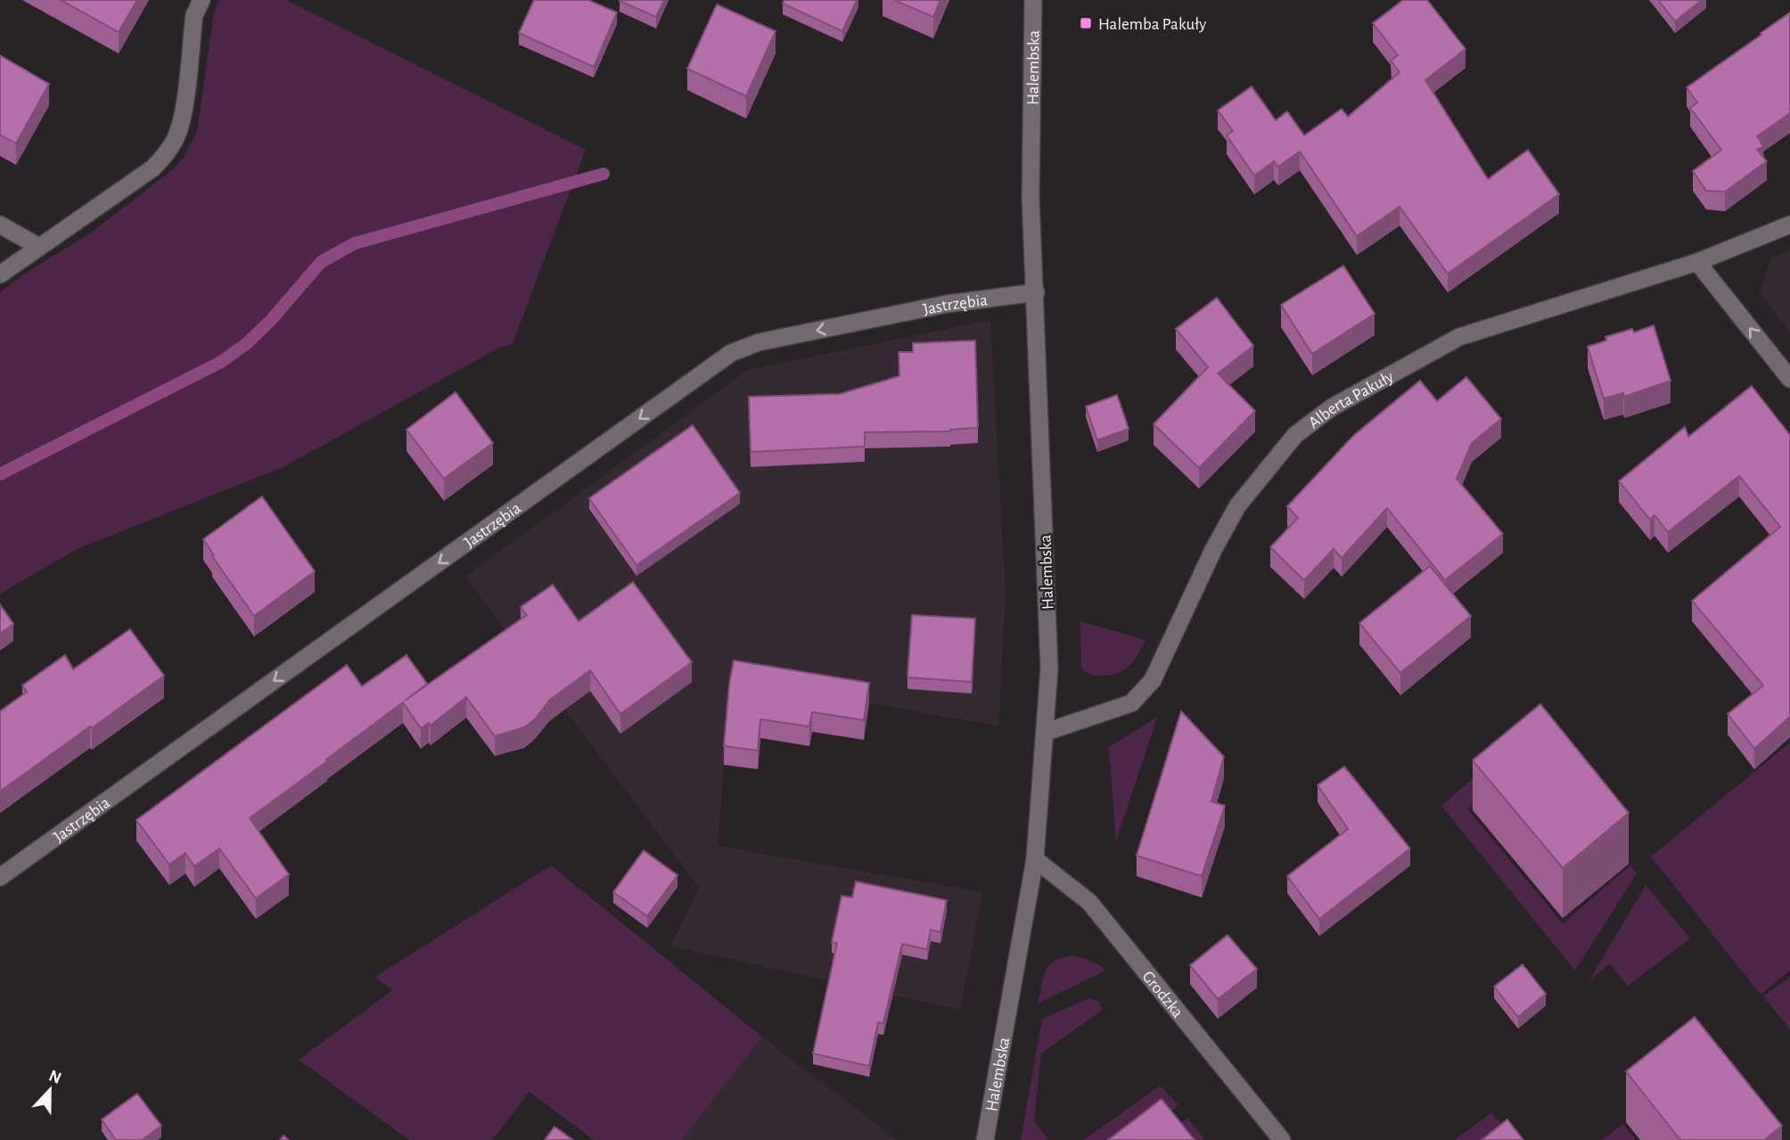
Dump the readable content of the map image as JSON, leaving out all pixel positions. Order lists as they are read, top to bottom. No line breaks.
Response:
{"streets":{"street":["Halembska","Jastrzębia","Alberta Pakuły","Grodzka"]},"crossings":[["Halembska","Jastrzębia"],["Halembska","Alberta Pakuły"],["Halembska","Grodzka"]],"one_way":["Jastrzębia"],"places":{"transit":["Halemba Pakuły"]},"north":"top"}
